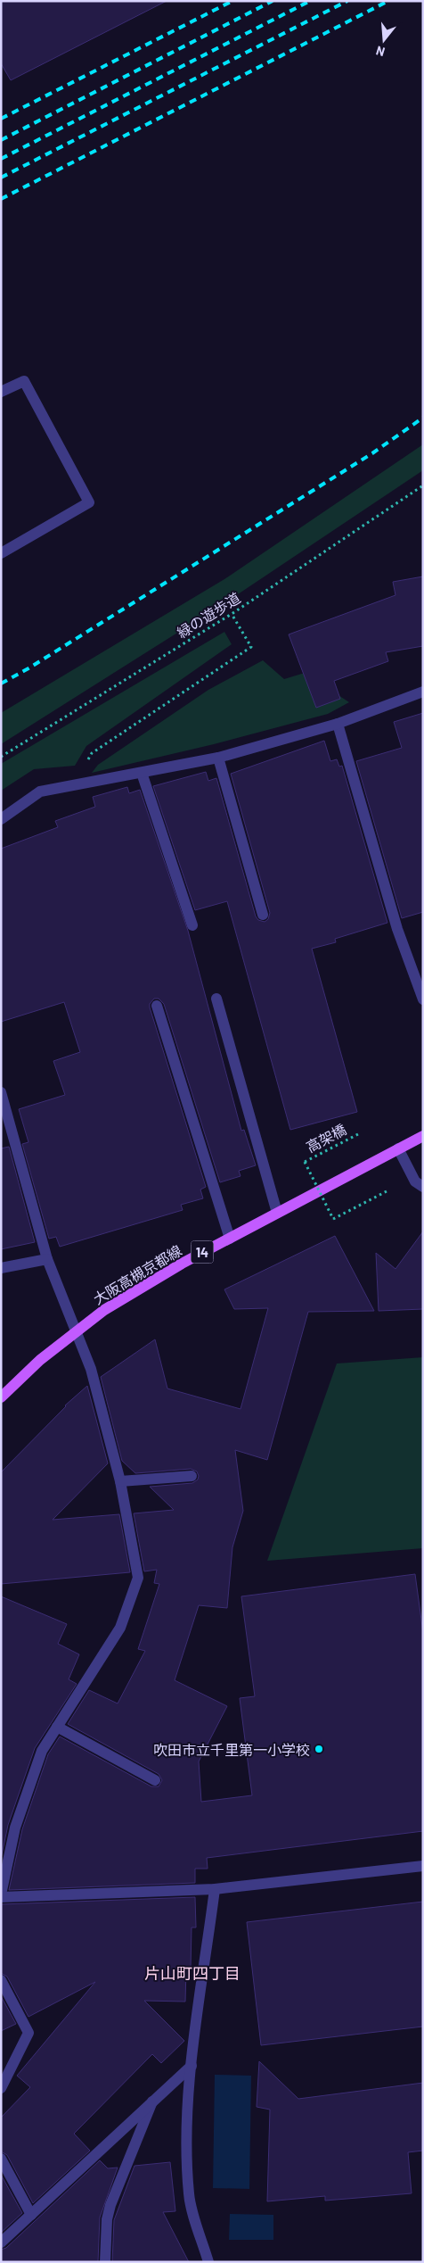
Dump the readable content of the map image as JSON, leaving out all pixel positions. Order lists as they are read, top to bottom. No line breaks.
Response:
{"streets":{"main road":["14","大阪高槻京都線"],"path":["緑の遊歩道","高架橋"]},"districts":["片山町四丁目"],"places":["吹田市立千里第一小学校"],"north":"bottom"}
